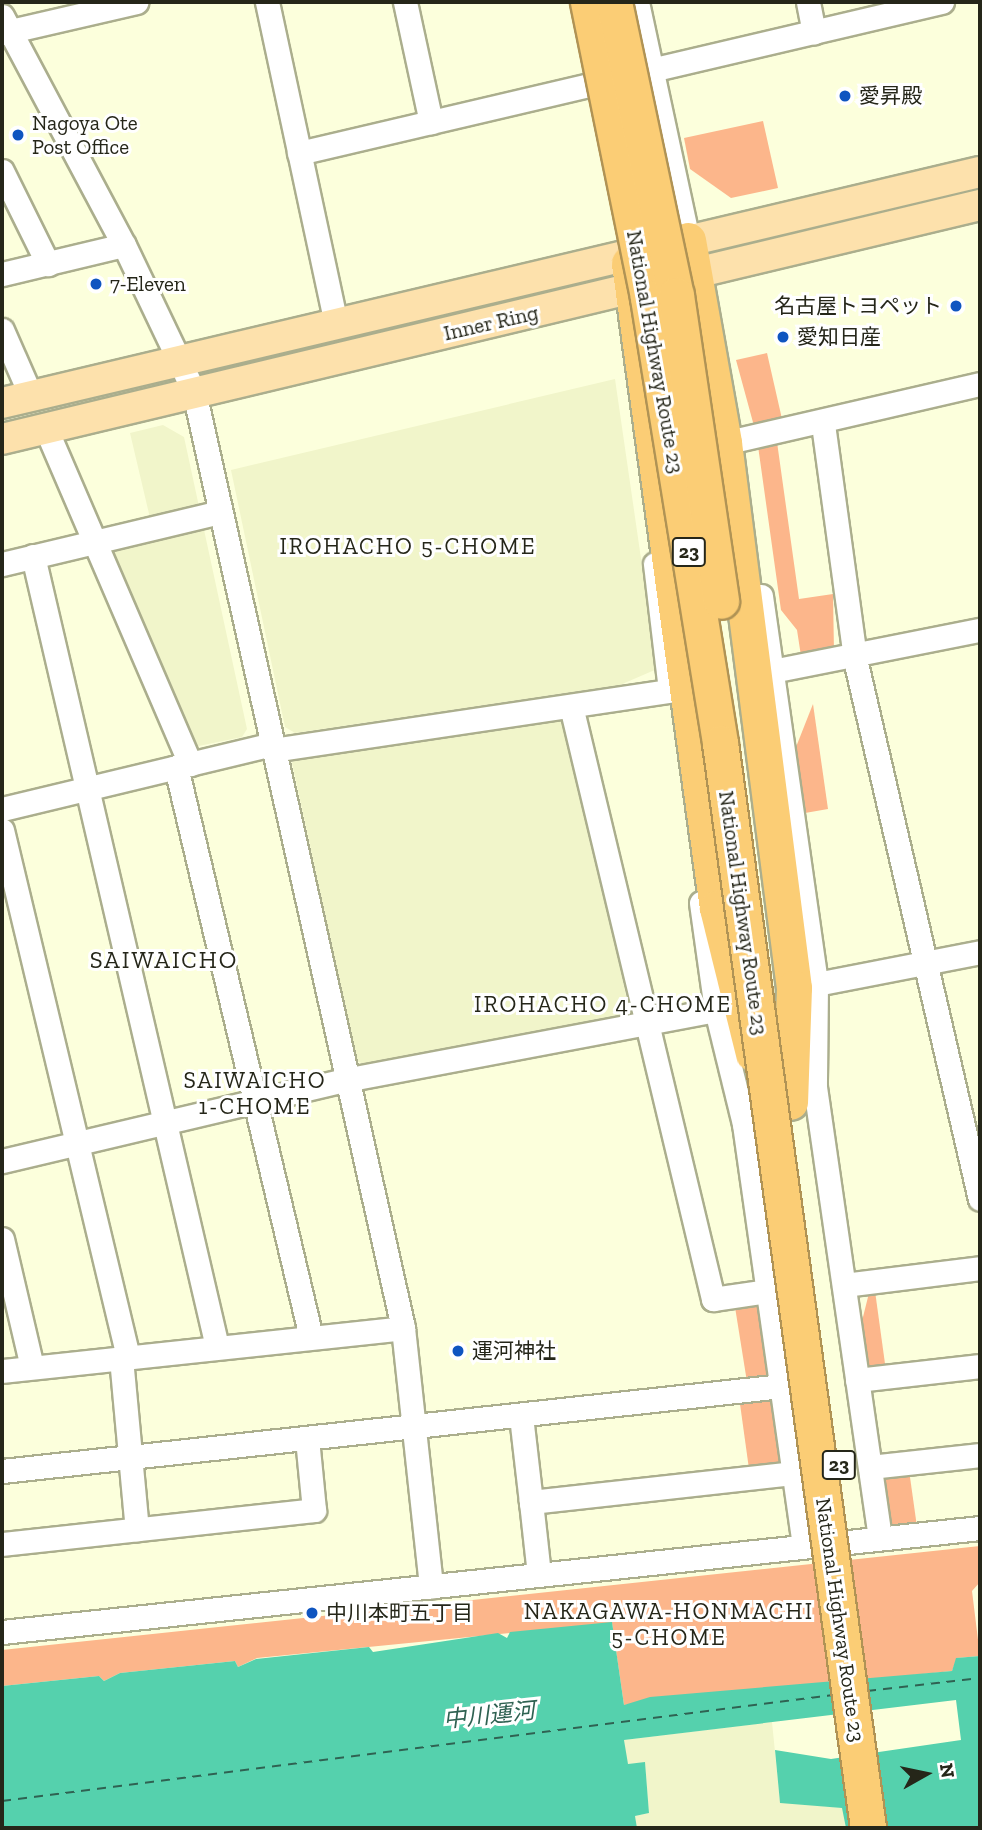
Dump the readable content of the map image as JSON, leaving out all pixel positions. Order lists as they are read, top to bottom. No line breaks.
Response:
{"streets":{"highway":["National Highway Route 23","23"],"main road":["Inner Ring"]},"districts":["IROHACHO 5-CHOME","SAIWAICHO","IROHACHO 4-CHOME","SAIWAICHO 1-CHOME","NAKAGAWA-HONMACHI 5-CHOME"],"water":["中川運河"],"places":["愛昇殿","Nagoya Ote Post Office","7-Eleven","名古屋トヨペット","愛知日産","運河神社","中川本町五丁目"],"north":"right"}
